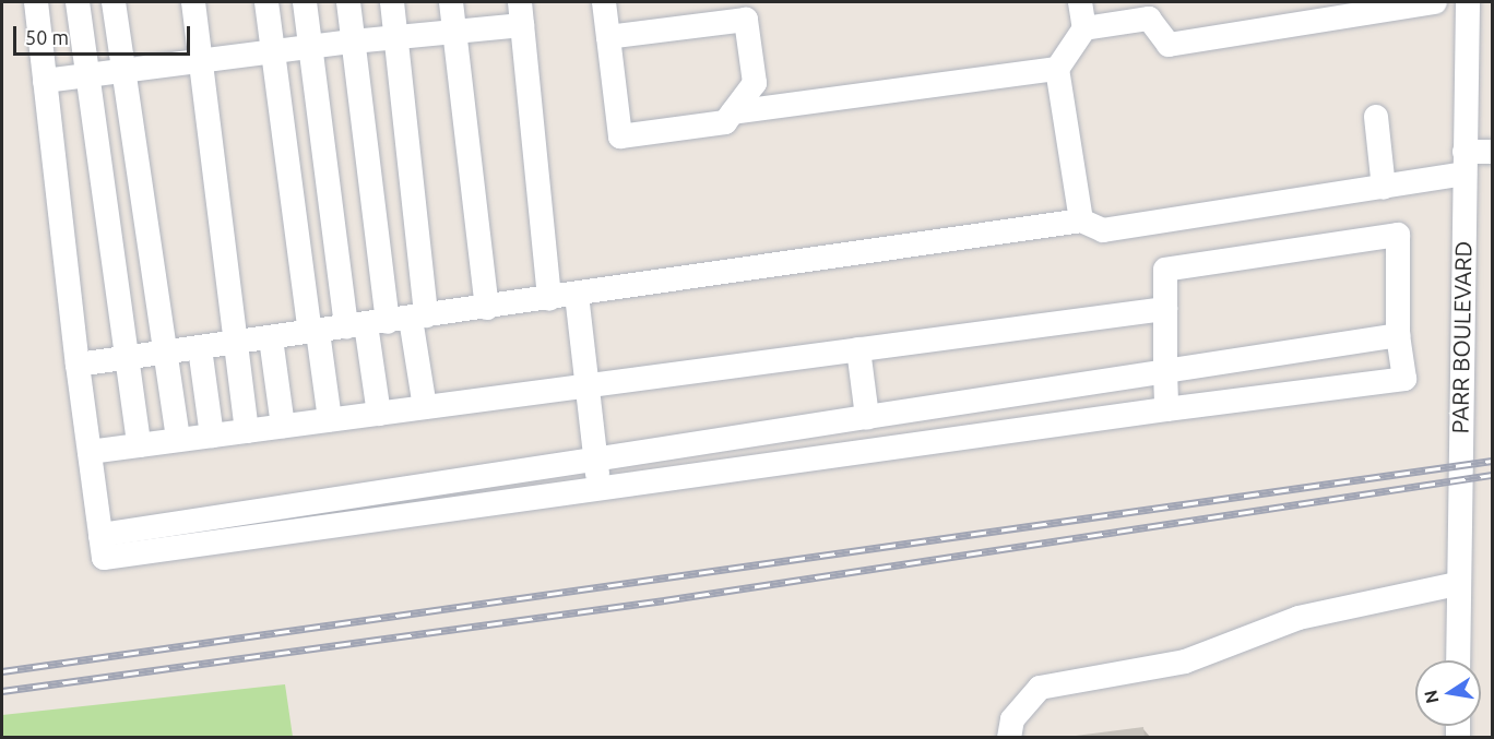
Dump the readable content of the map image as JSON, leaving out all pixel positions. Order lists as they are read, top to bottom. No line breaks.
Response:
{"streets":{"street":["PARR BOULEVARD"]},"scale_bar":"50 m","north":"left"}
